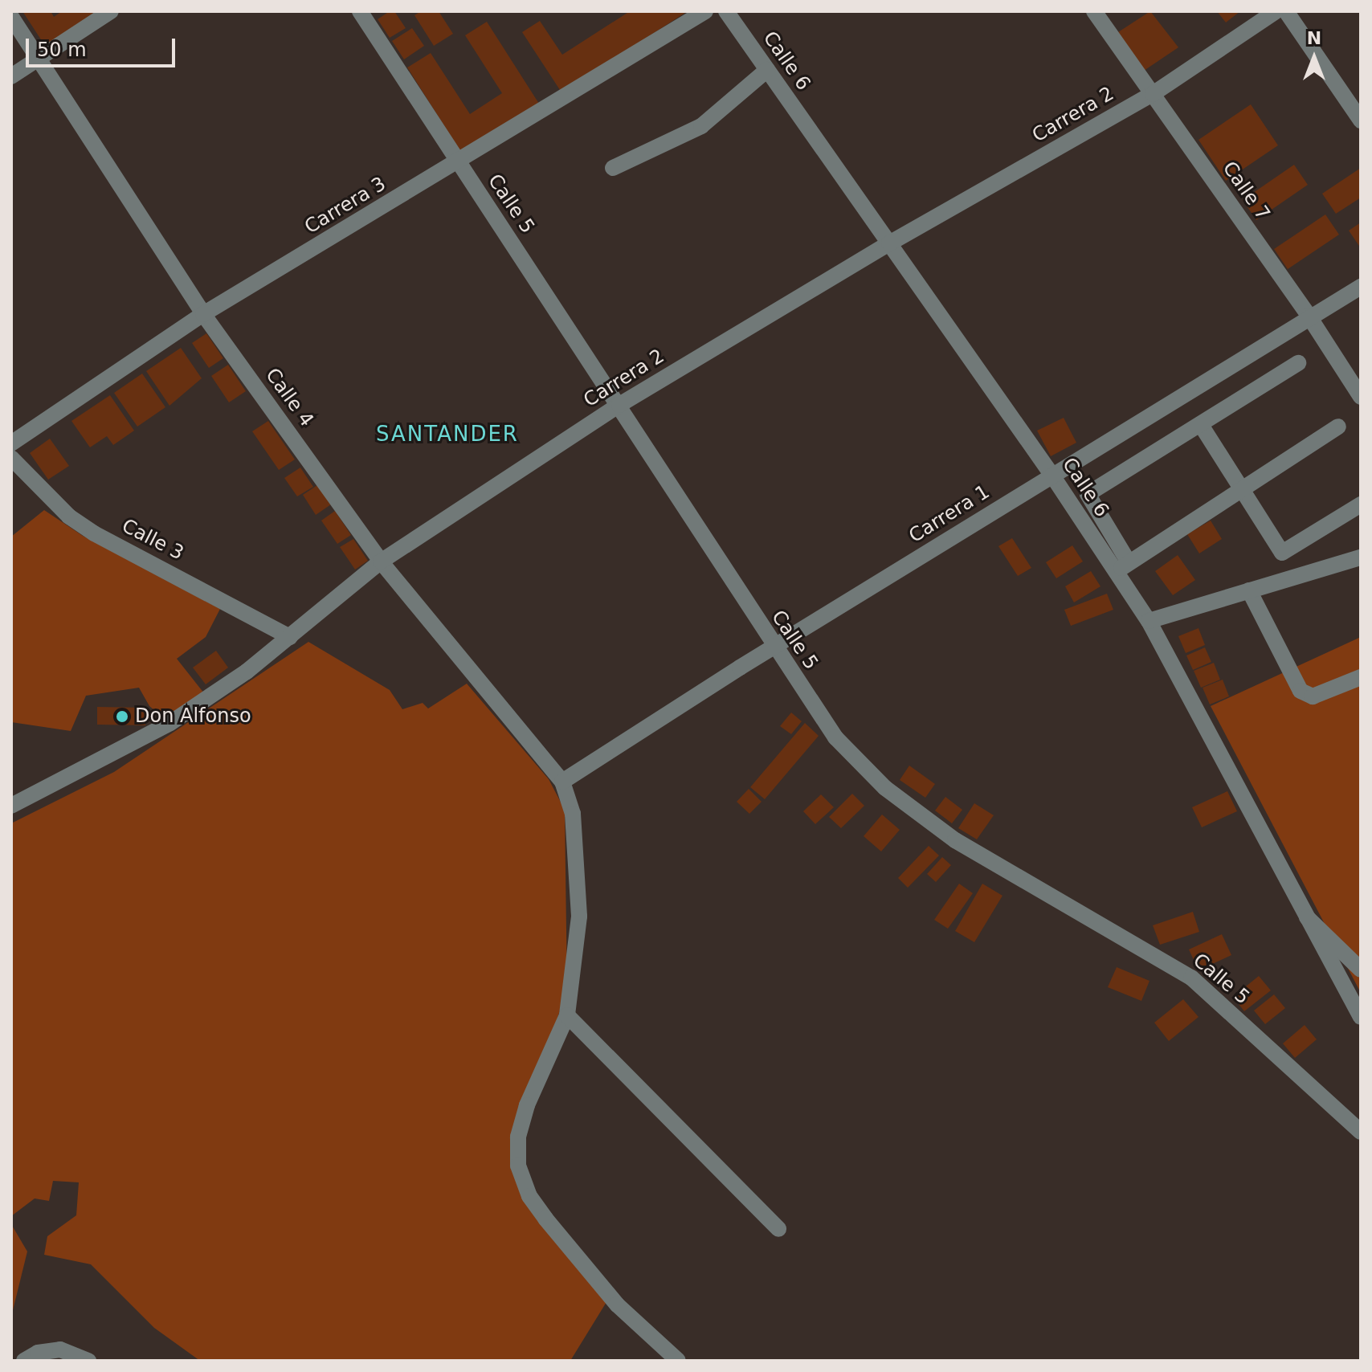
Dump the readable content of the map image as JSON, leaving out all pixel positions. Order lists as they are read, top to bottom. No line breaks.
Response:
{"streets":{"street":["Calle 6","Carrera 2","Calle 7","Calle 5","Carrera 3","Calle 4","Carrera 1","Calle 3"]},"crossings":[["Calle 6","Carrera 2"],["Calle 6","Carrera 1"],["Carrera 2","Calle 7"],["Carrera 2","Calle 5"],["Carrera 2","Calle 4"],["Carrera 2","Calle 3"],["Calle 7","Carrera 1"],["Calle 5","Carrera 3"],["Calle 5","Carrera 1"],["Carrera 3","Calle 4"],["Calle 4","Carrera 1"]],"districts":["SANTANDER"],"places":["Don Alfonso"],"scale_bar":"50 m","north":"top"}
